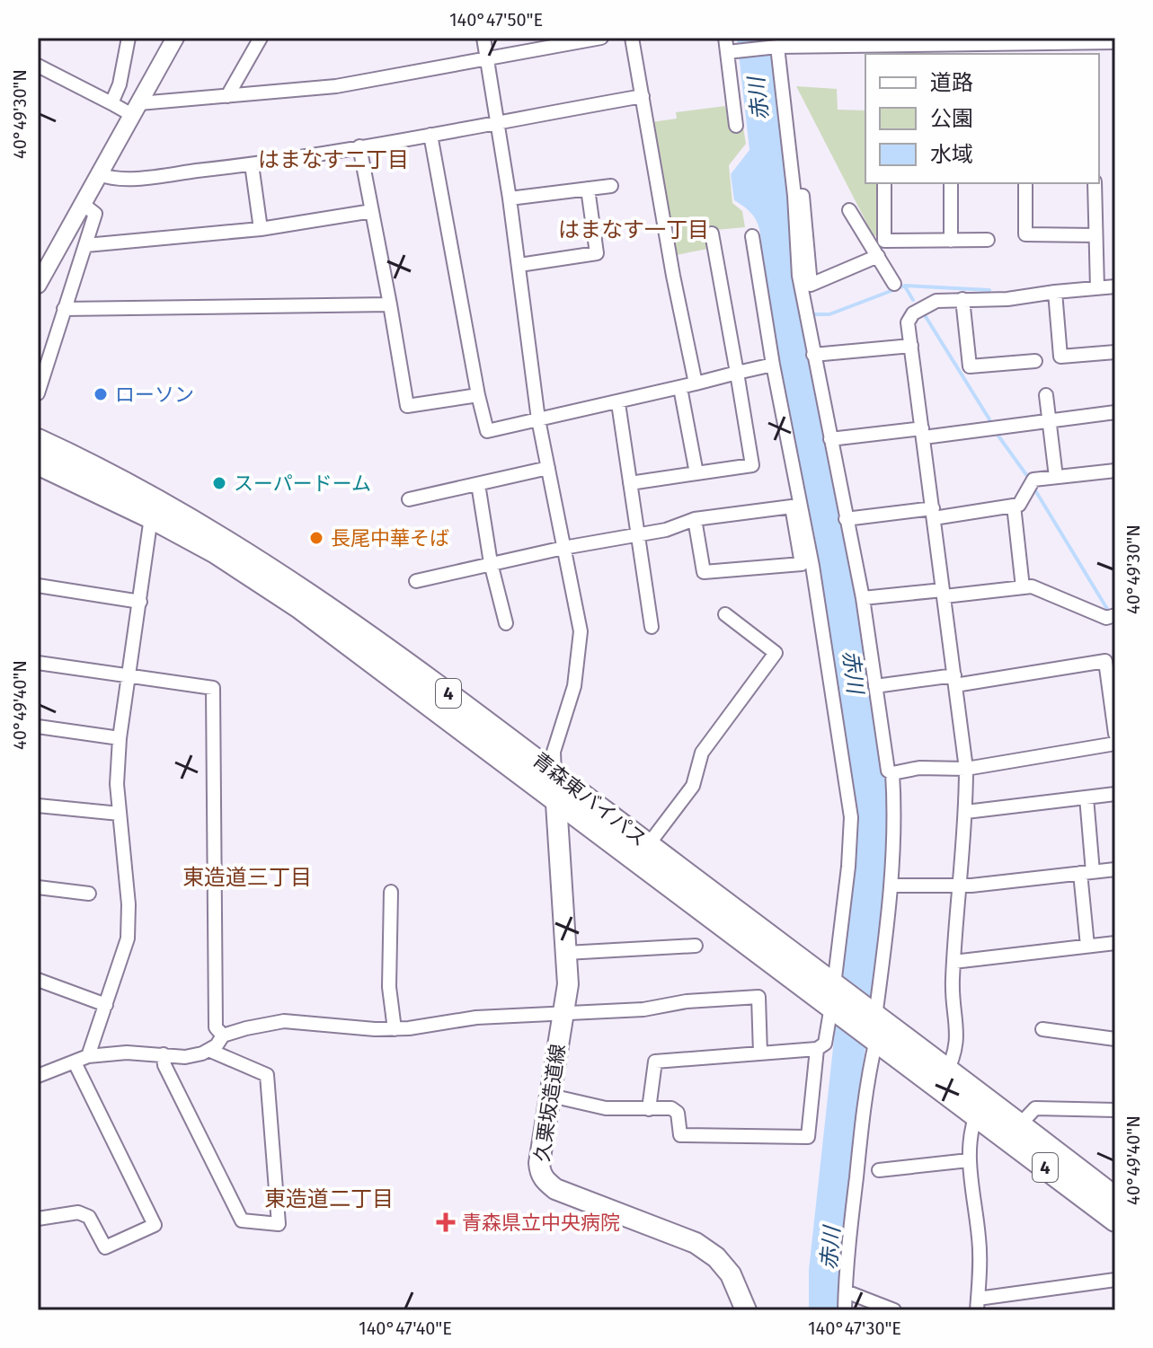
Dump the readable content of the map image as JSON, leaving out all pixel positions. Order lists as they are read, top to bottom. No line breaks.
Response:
{"streets":{"highway":["4","青森東バイパス"],"main road":["久栗坂造道線"]},"crossings":[["青森東バイパス","久栗坂造道線"]],"districts":["はまなす二丁目","はまなす一丁目","東造道三丁目","東造道二丁目"],"water":["赤川"],"places":{"other":["ローソン","スーパードーム","長尾中華そば"],"health":["青森県立中央病院"]},"legend":["道路","公園","水域"],"coordinates":["140°47'50\"E","40°49'30\"N","40°49'40\"N","140°47'40\"E","140°47'30\"E"]}
